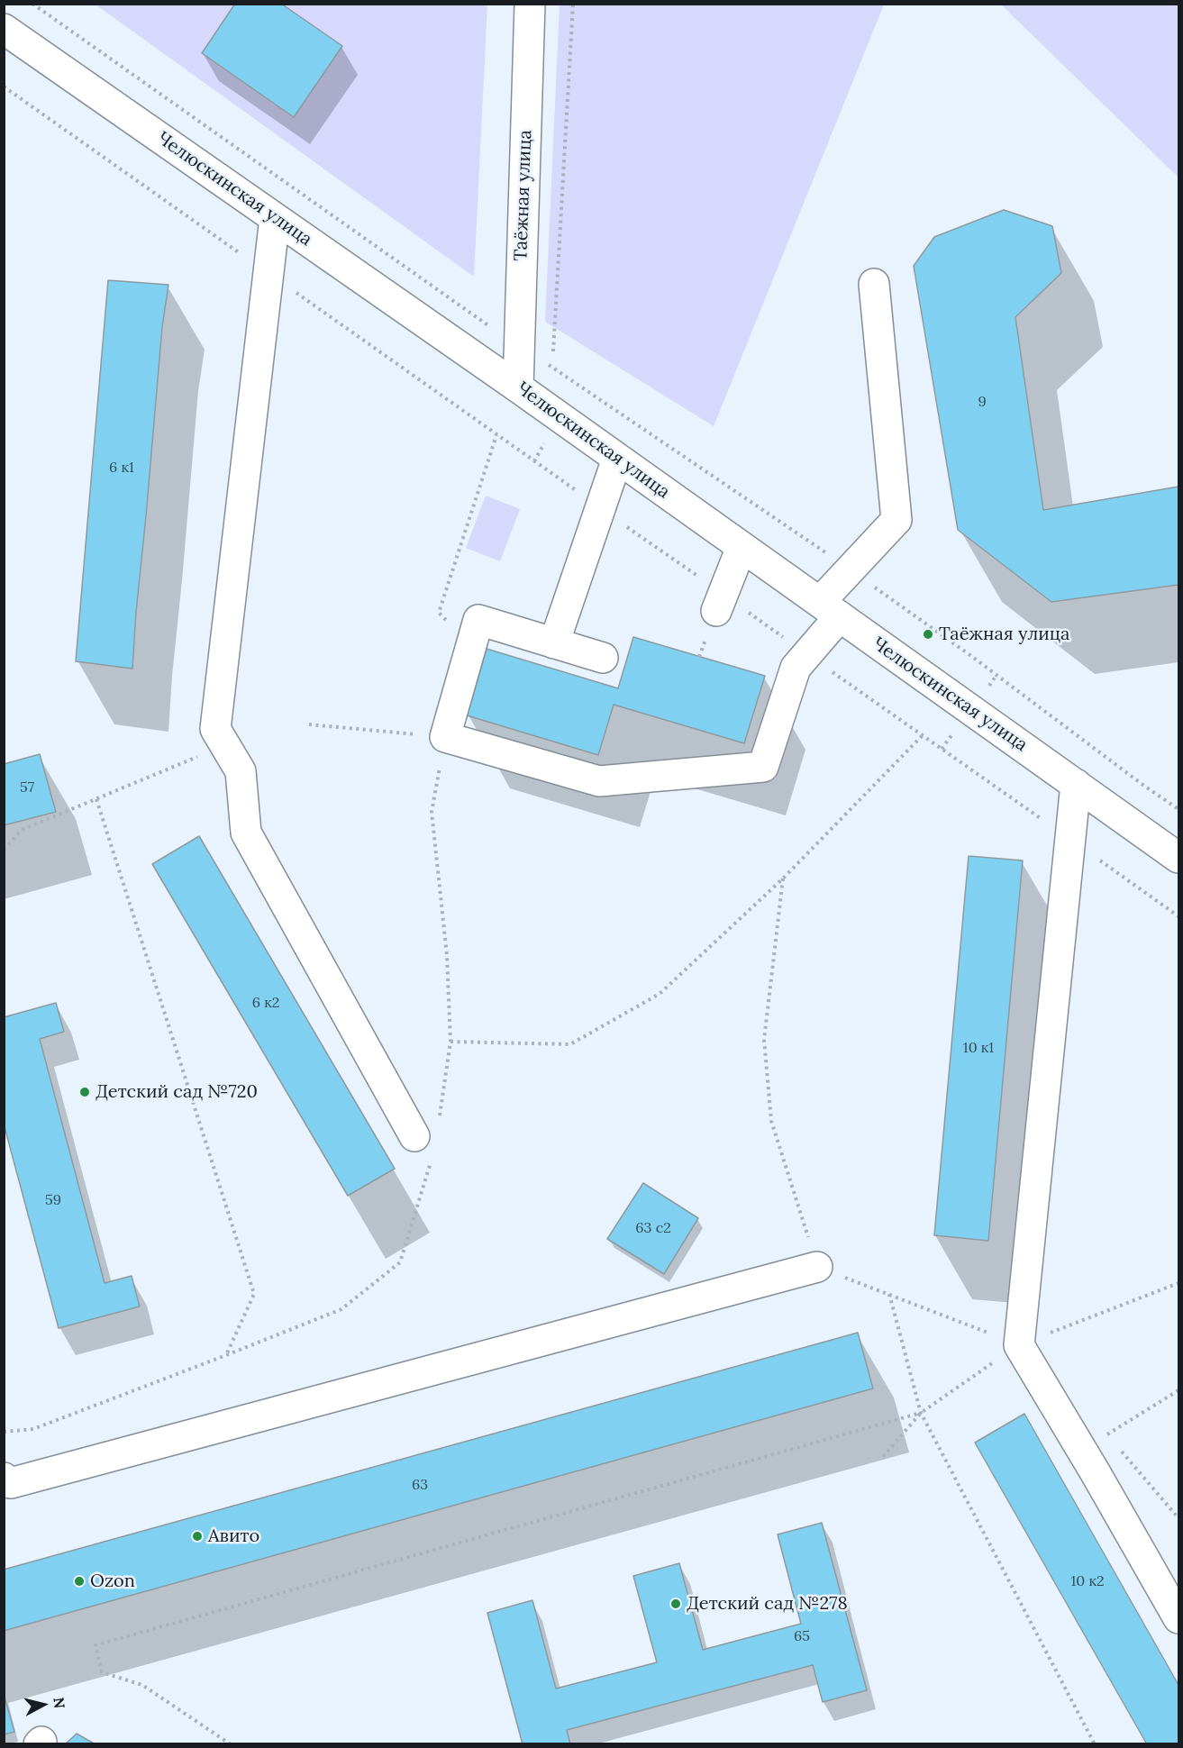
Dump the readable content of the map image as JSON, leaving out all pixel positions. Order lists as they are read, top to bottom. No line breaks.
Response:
{"streets":{"street":["Челюскинская улица","Таёжная улица"]},"crossings":[["Челюскинская улица","Таёжная улица"]],"places":["Таёжная улица","Детский сад №720","Авито","Ozon","Детский сад №278"],"house_numbers":["9","6 к1","57","6 к2","10 к1","59","63 с2","63","10 к2","65"],"north":"right"}
